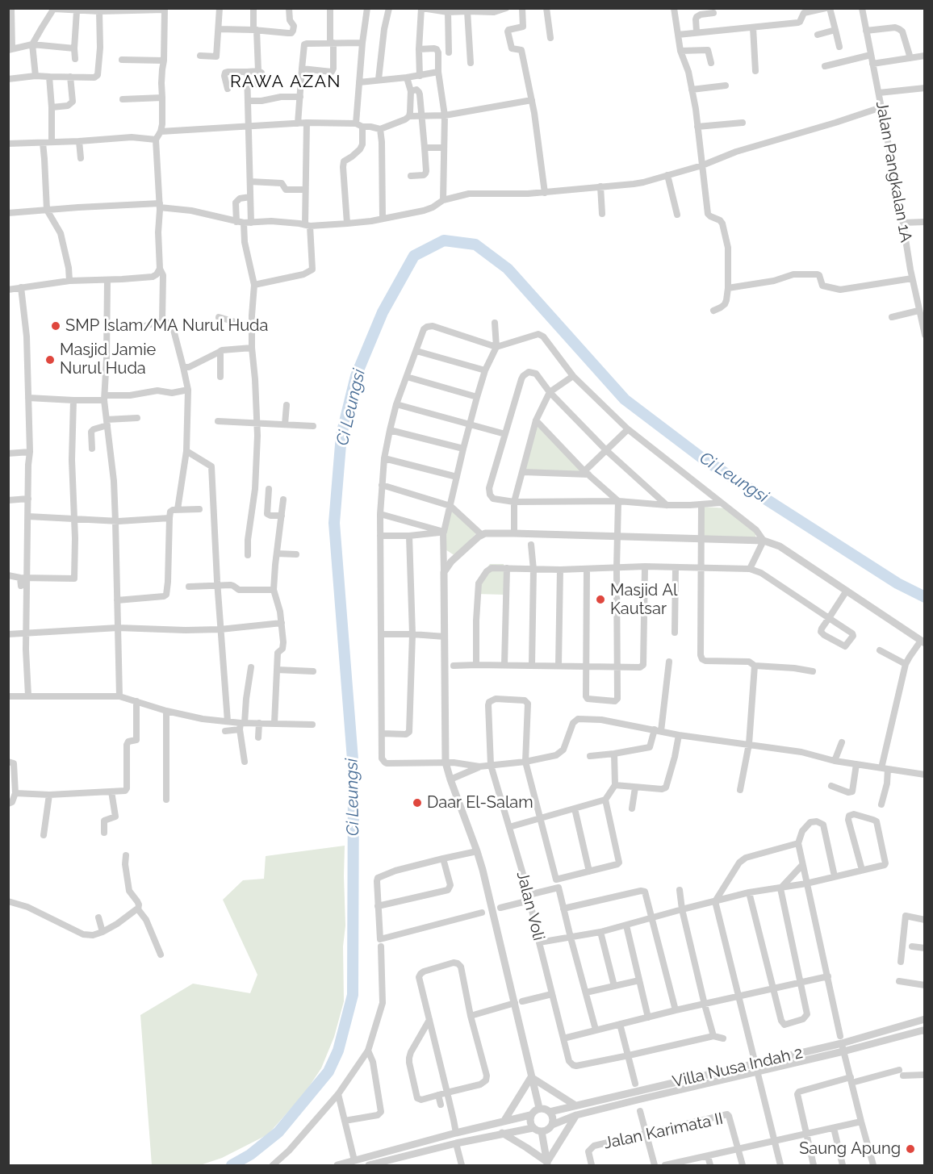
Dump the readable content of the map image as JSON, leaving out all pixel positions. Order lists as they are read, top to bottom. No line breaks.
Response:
{"streets":{"street":["Jalan Pangkalan 1A","Jalan Voli","Villa Nusa Indah 2","Jalan Karimata II"]},"districts":["RAWA AZAN"],"water":["Ci Leungsi"],"places":["SMP Islam/MA Nurul Huda","Masjid Jamie Nurul Huda","Masjid Al Kautsar","Daar El-Salam","Saung Apung"]}
